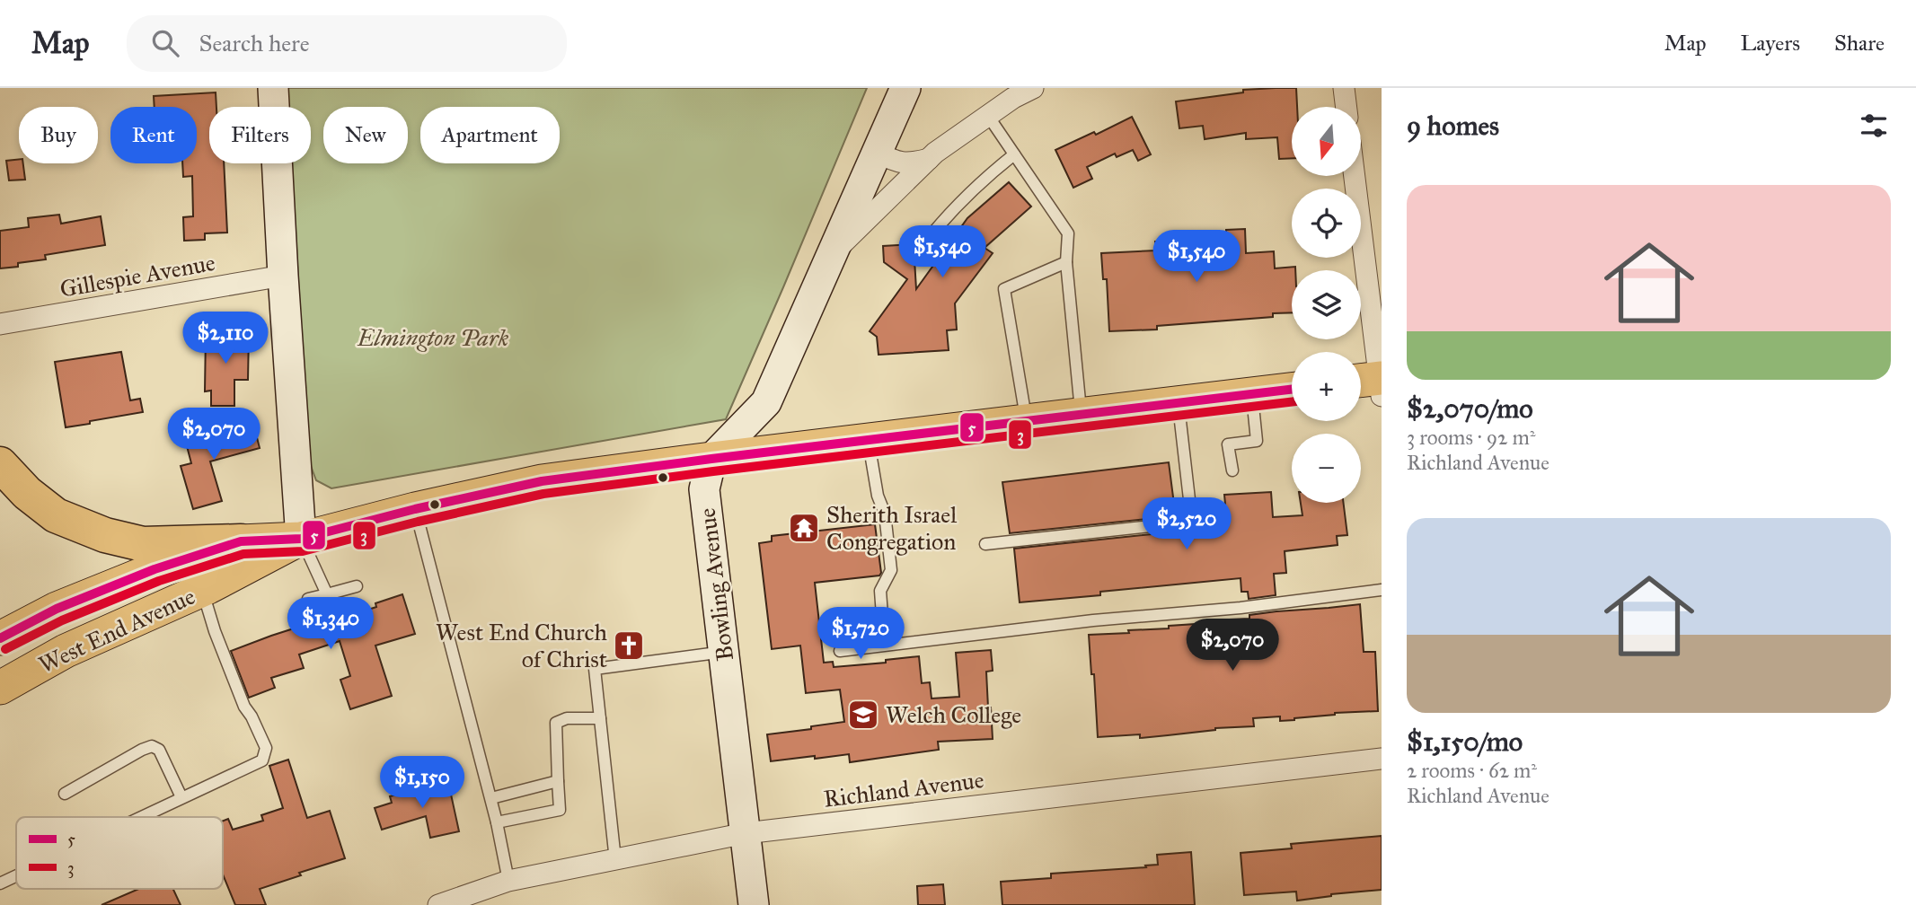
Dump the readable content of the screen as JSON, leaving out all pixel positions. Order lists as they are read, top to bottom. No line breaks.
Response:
{"streets":{"main road":["West End Avenue"],"street":["Gillespie Avenue","Bowling Avenue","Richland Avenue"]},"crossings":[["Bowling Avenue","West End Avenue"],["Bowling Avenue","Richland Avenue"]],"parks":["Elmington Park"],"places":{"temple":["Sherith Israel Congregation"],"church":["West End Church of Christ"],"school or university":["Welch College"]},"lines":["transit line 5","transit line 3"],"legend":["5","3"],"north":"bottom","page":{"header":"Map","search":"Search here","nav":["Map","Layers","Share"],"heading":"9 homes","map_buttons":["+","−"],"chip":["Buy","Rent","Filters","New","Apartment"],"list":[{"name":"$2,070/mo","note":"3 rooms · 92 m² · Richland Avenue"},{"name":"$1,150/mo","note":"2 rooms · 62 m² · Richland Avenue"}],"price":["$1,540","$1,540","$2,110","$2,070","$2,520","$1,340","$1,720","$2,070","$1,150"]}}
